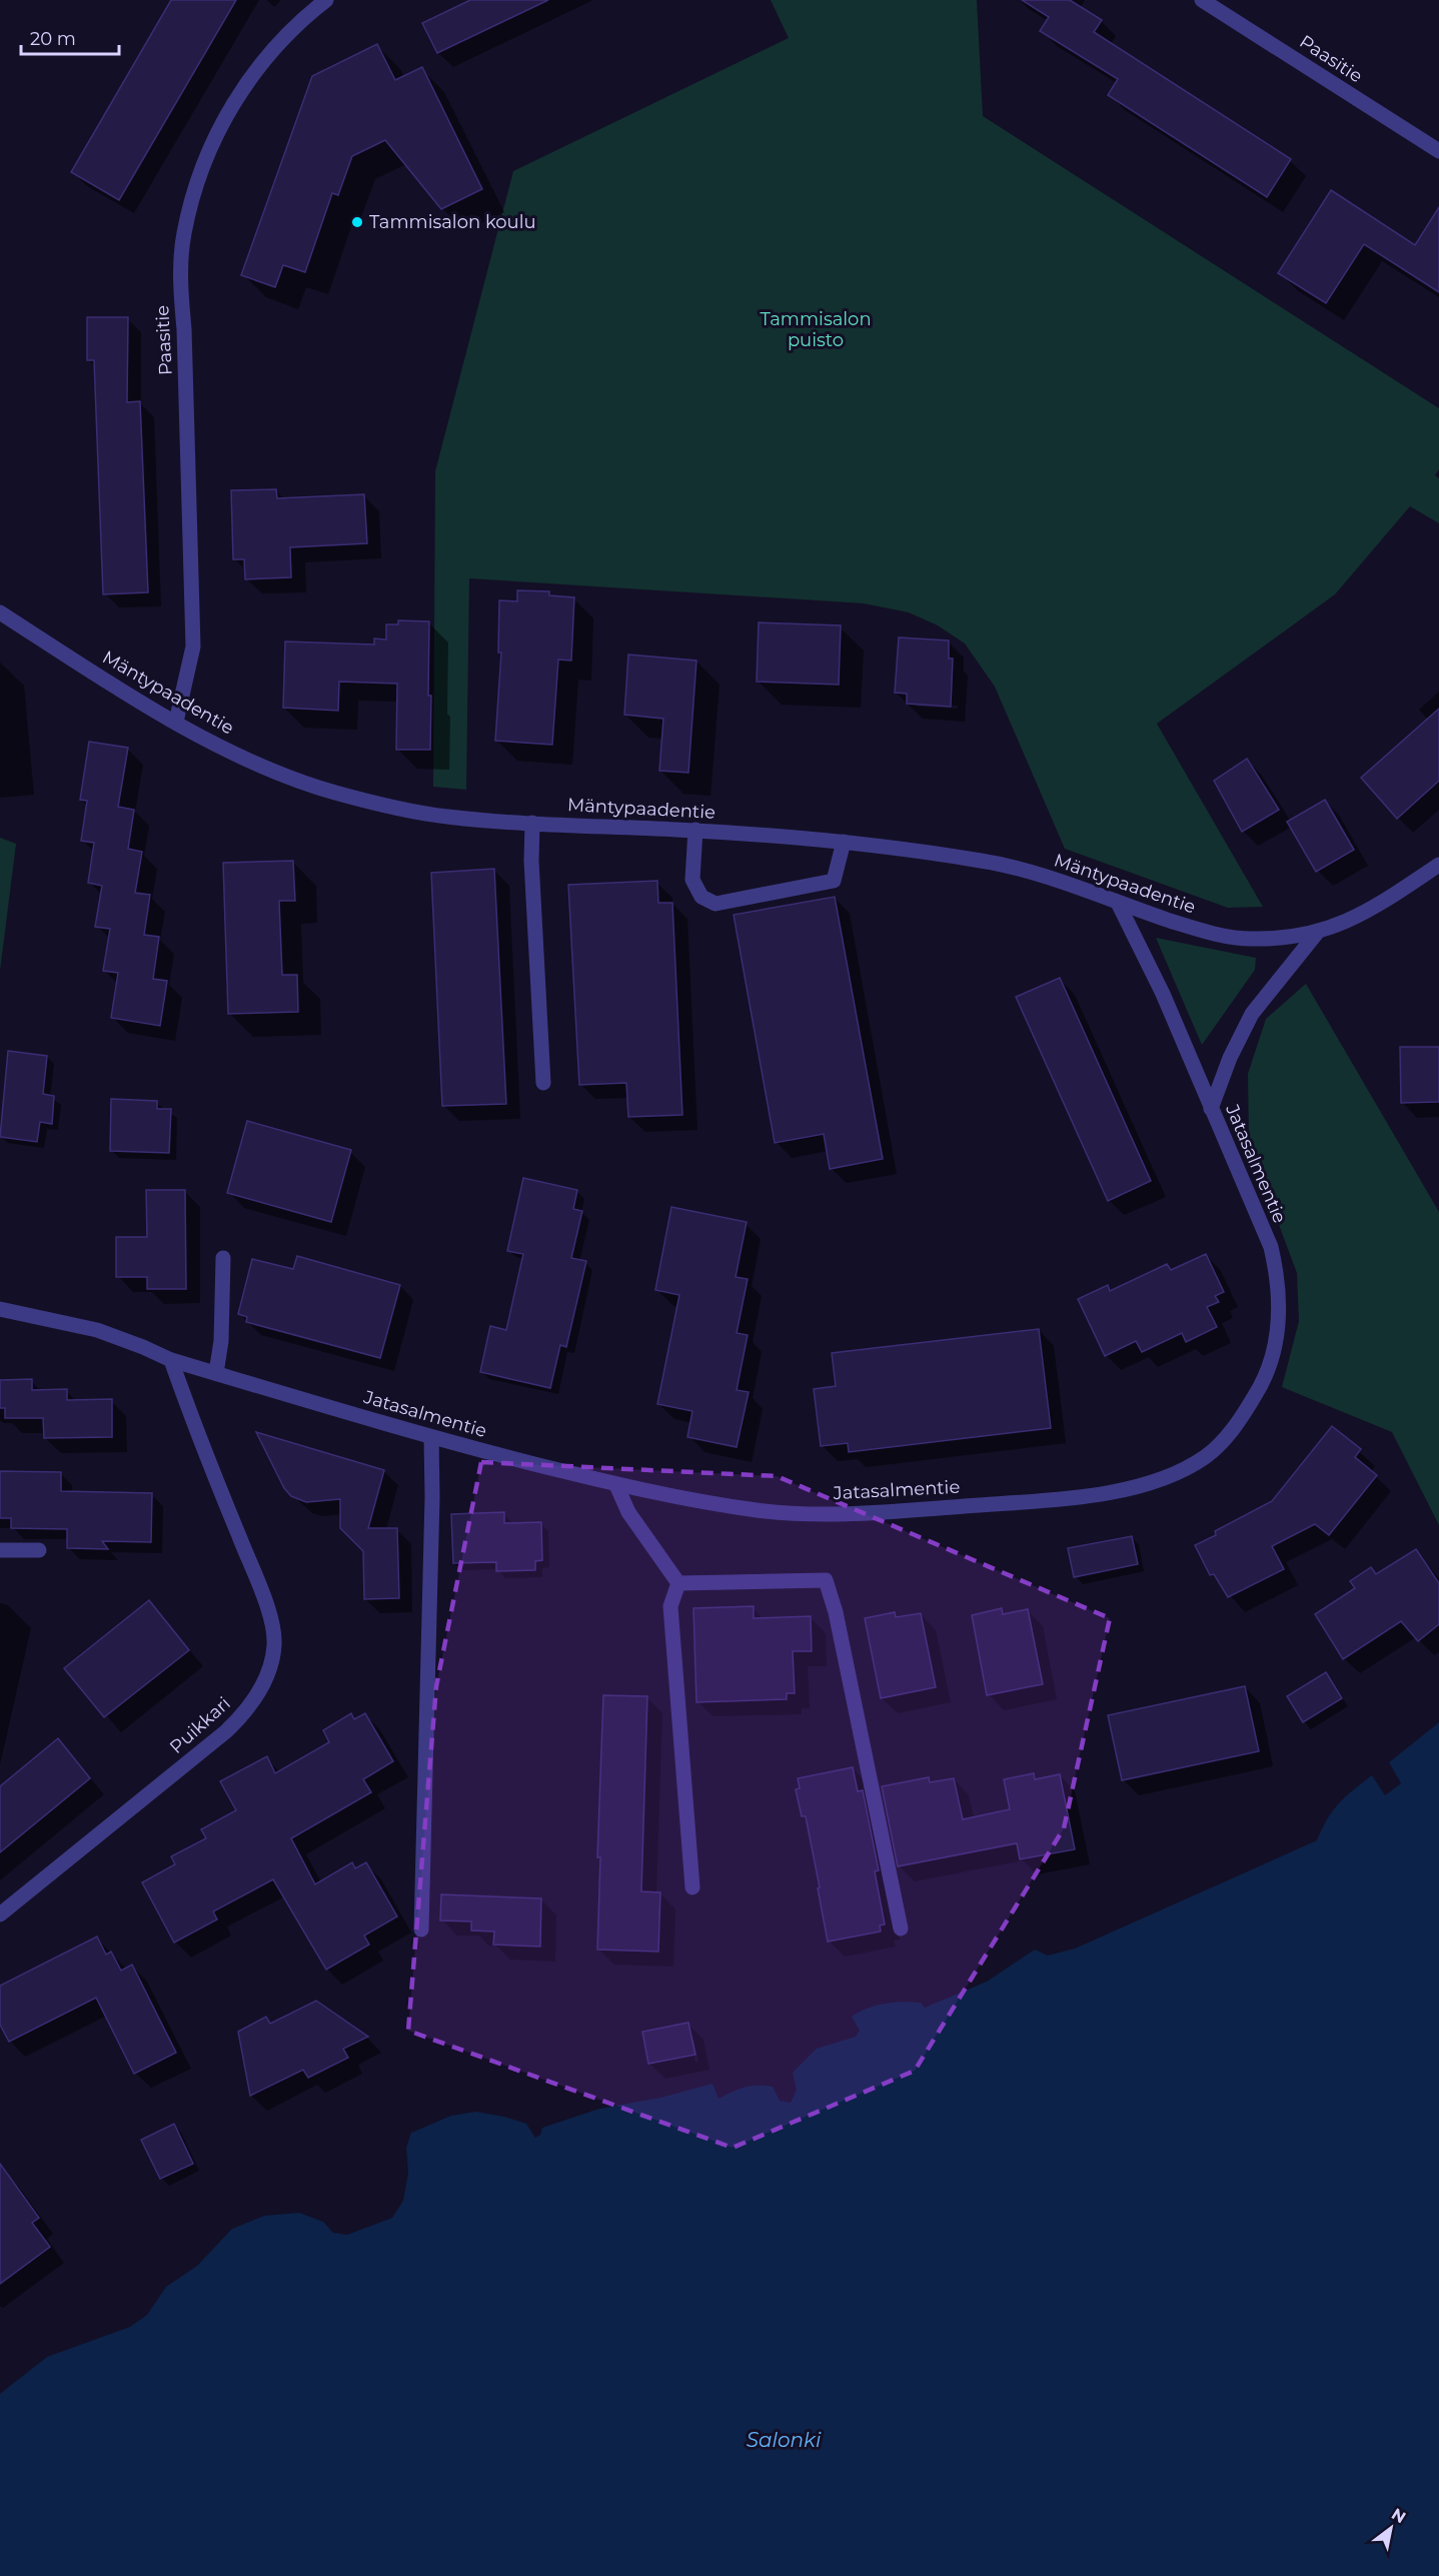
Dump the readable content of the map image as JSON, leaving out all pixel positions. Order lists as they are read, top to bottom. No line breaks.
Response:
{"streets":{"street":["Paasitie","Mäntypaadentie","Jatasalmentie","Puikkari"]},"crossings":[["Paasitie","Mäntypaadentie"],["Mäntypaadentie","Jatasalmentie"],["Jatasalmentie","Puikkari"]],"water":["Salonki"],"parks":["Tammisalon puisto"],"places":["Tammisalon koulu"],"scale_bar":"20 m","north":"top right"}
